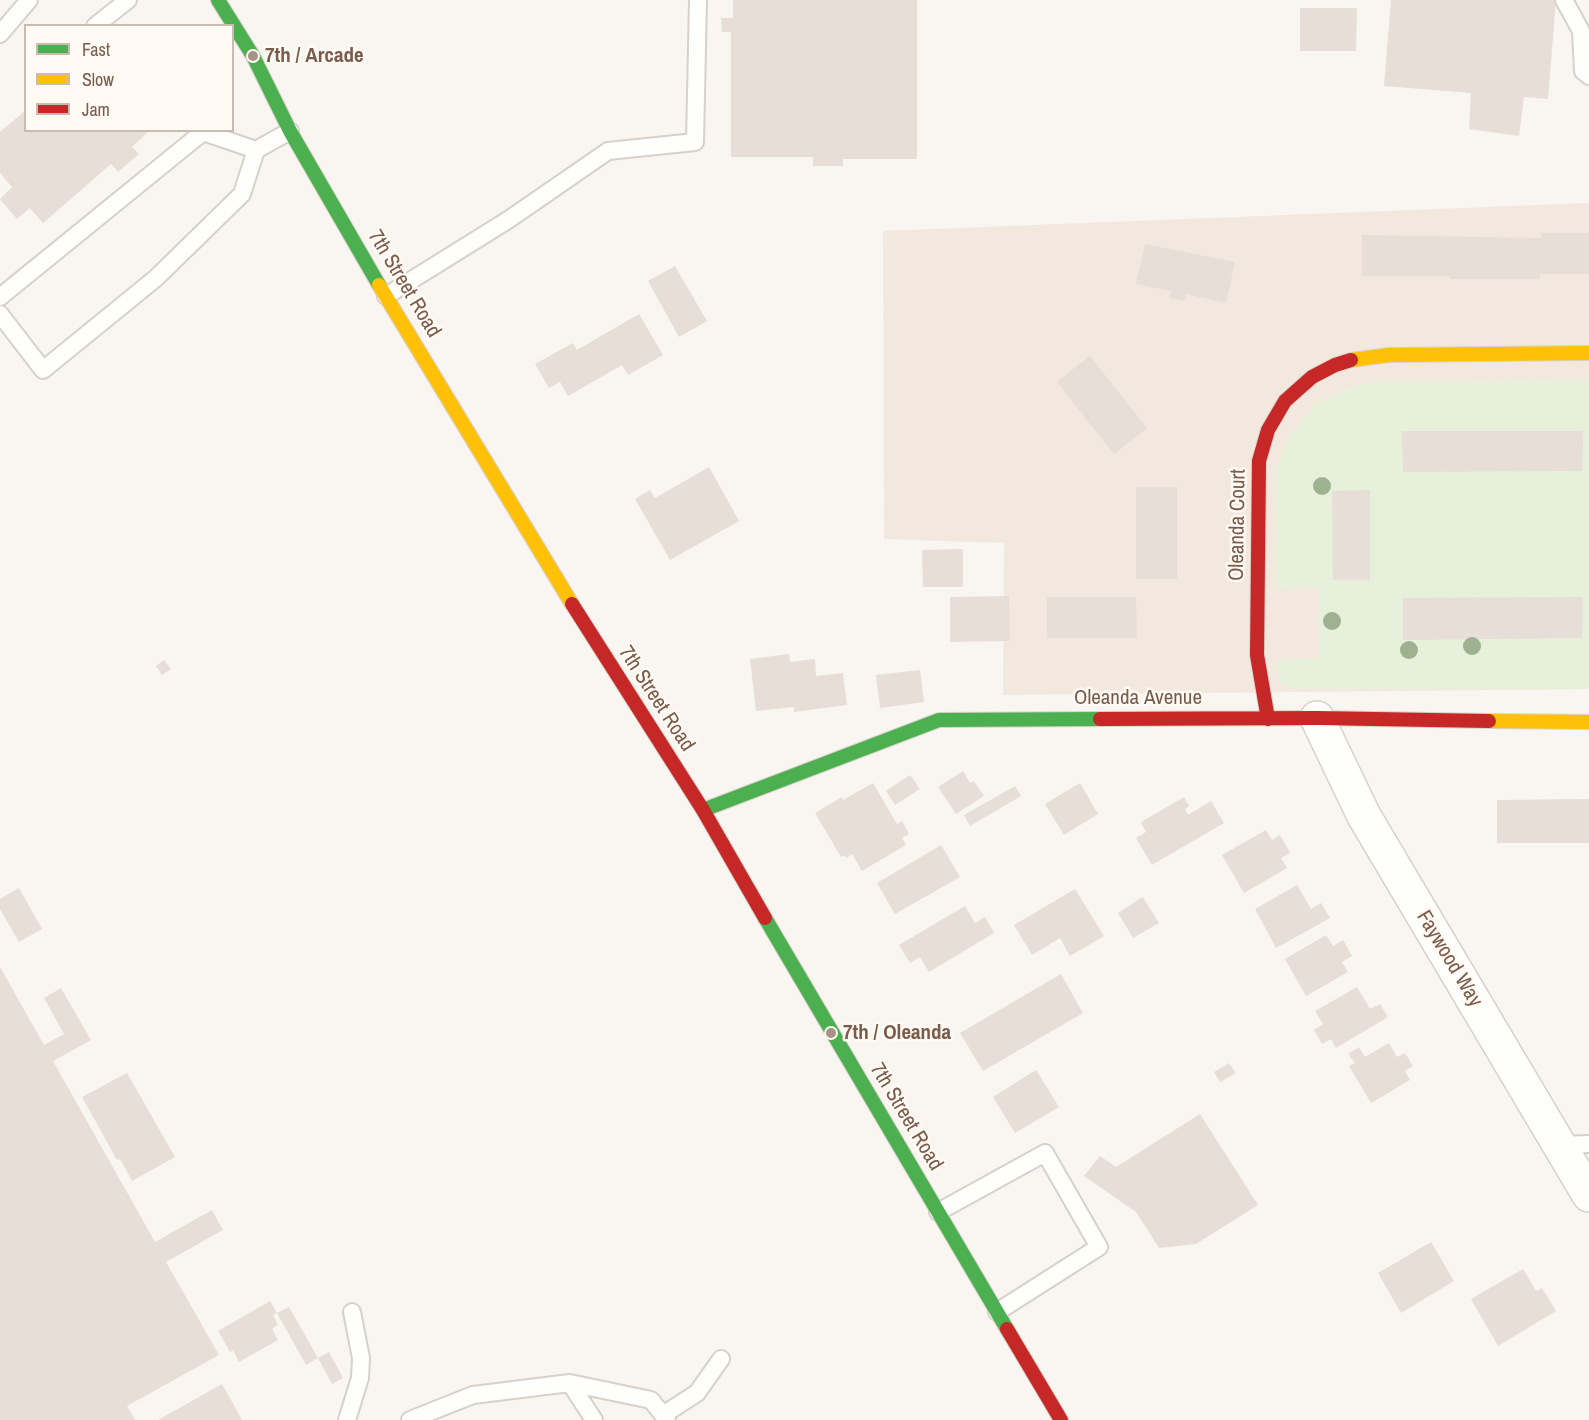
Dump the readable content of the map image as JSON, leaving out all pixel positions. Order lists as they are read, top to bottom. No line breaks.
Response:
{"streets":{"main road":["7th Street Road","Oleanda Court","Oleanda Avenue"],"street":["Faywood Way"]},"crossings":[["7th Street Road","Oleanda Avenue"],["Oleanda Court","Oleanda Avenue"],["Oleanda Avenue","Faywood Way"]],"places":["7th / Arcade","7th / Oleanda"],"legend":["Fast","Slow","Jam"]}
